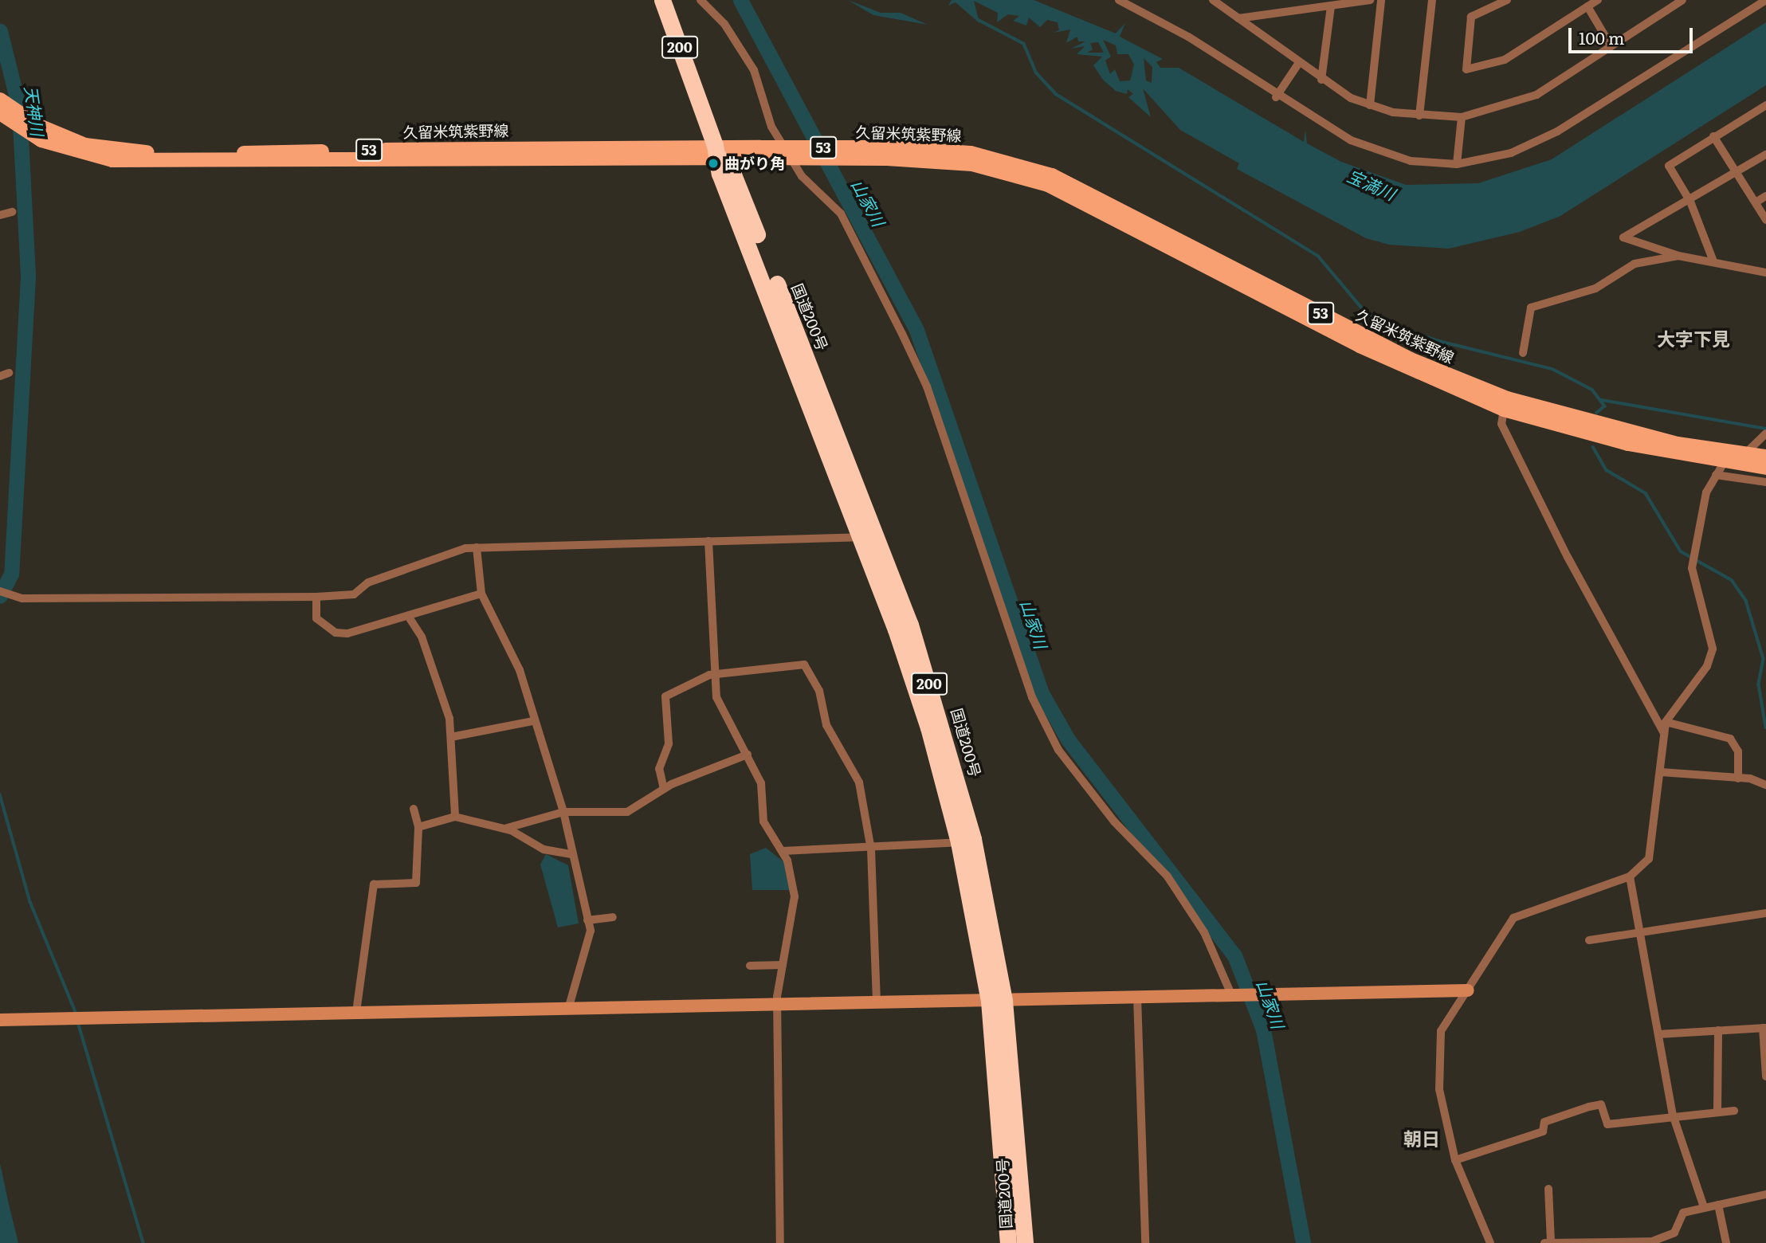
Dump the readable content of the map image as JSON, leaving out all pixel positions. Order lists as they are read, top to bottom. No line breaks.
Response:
{"streets":{"highway":["200","国道200号"],"main road":["久留米筑紫野線","53"]},"crossings":[["久留米筑紫野線","国道200号"]],"districts":["大字下見","朝日"],"water":["天神川","宝満川","山家川"],"places":["曲がり角"],"scale_bar":"100 m"}
